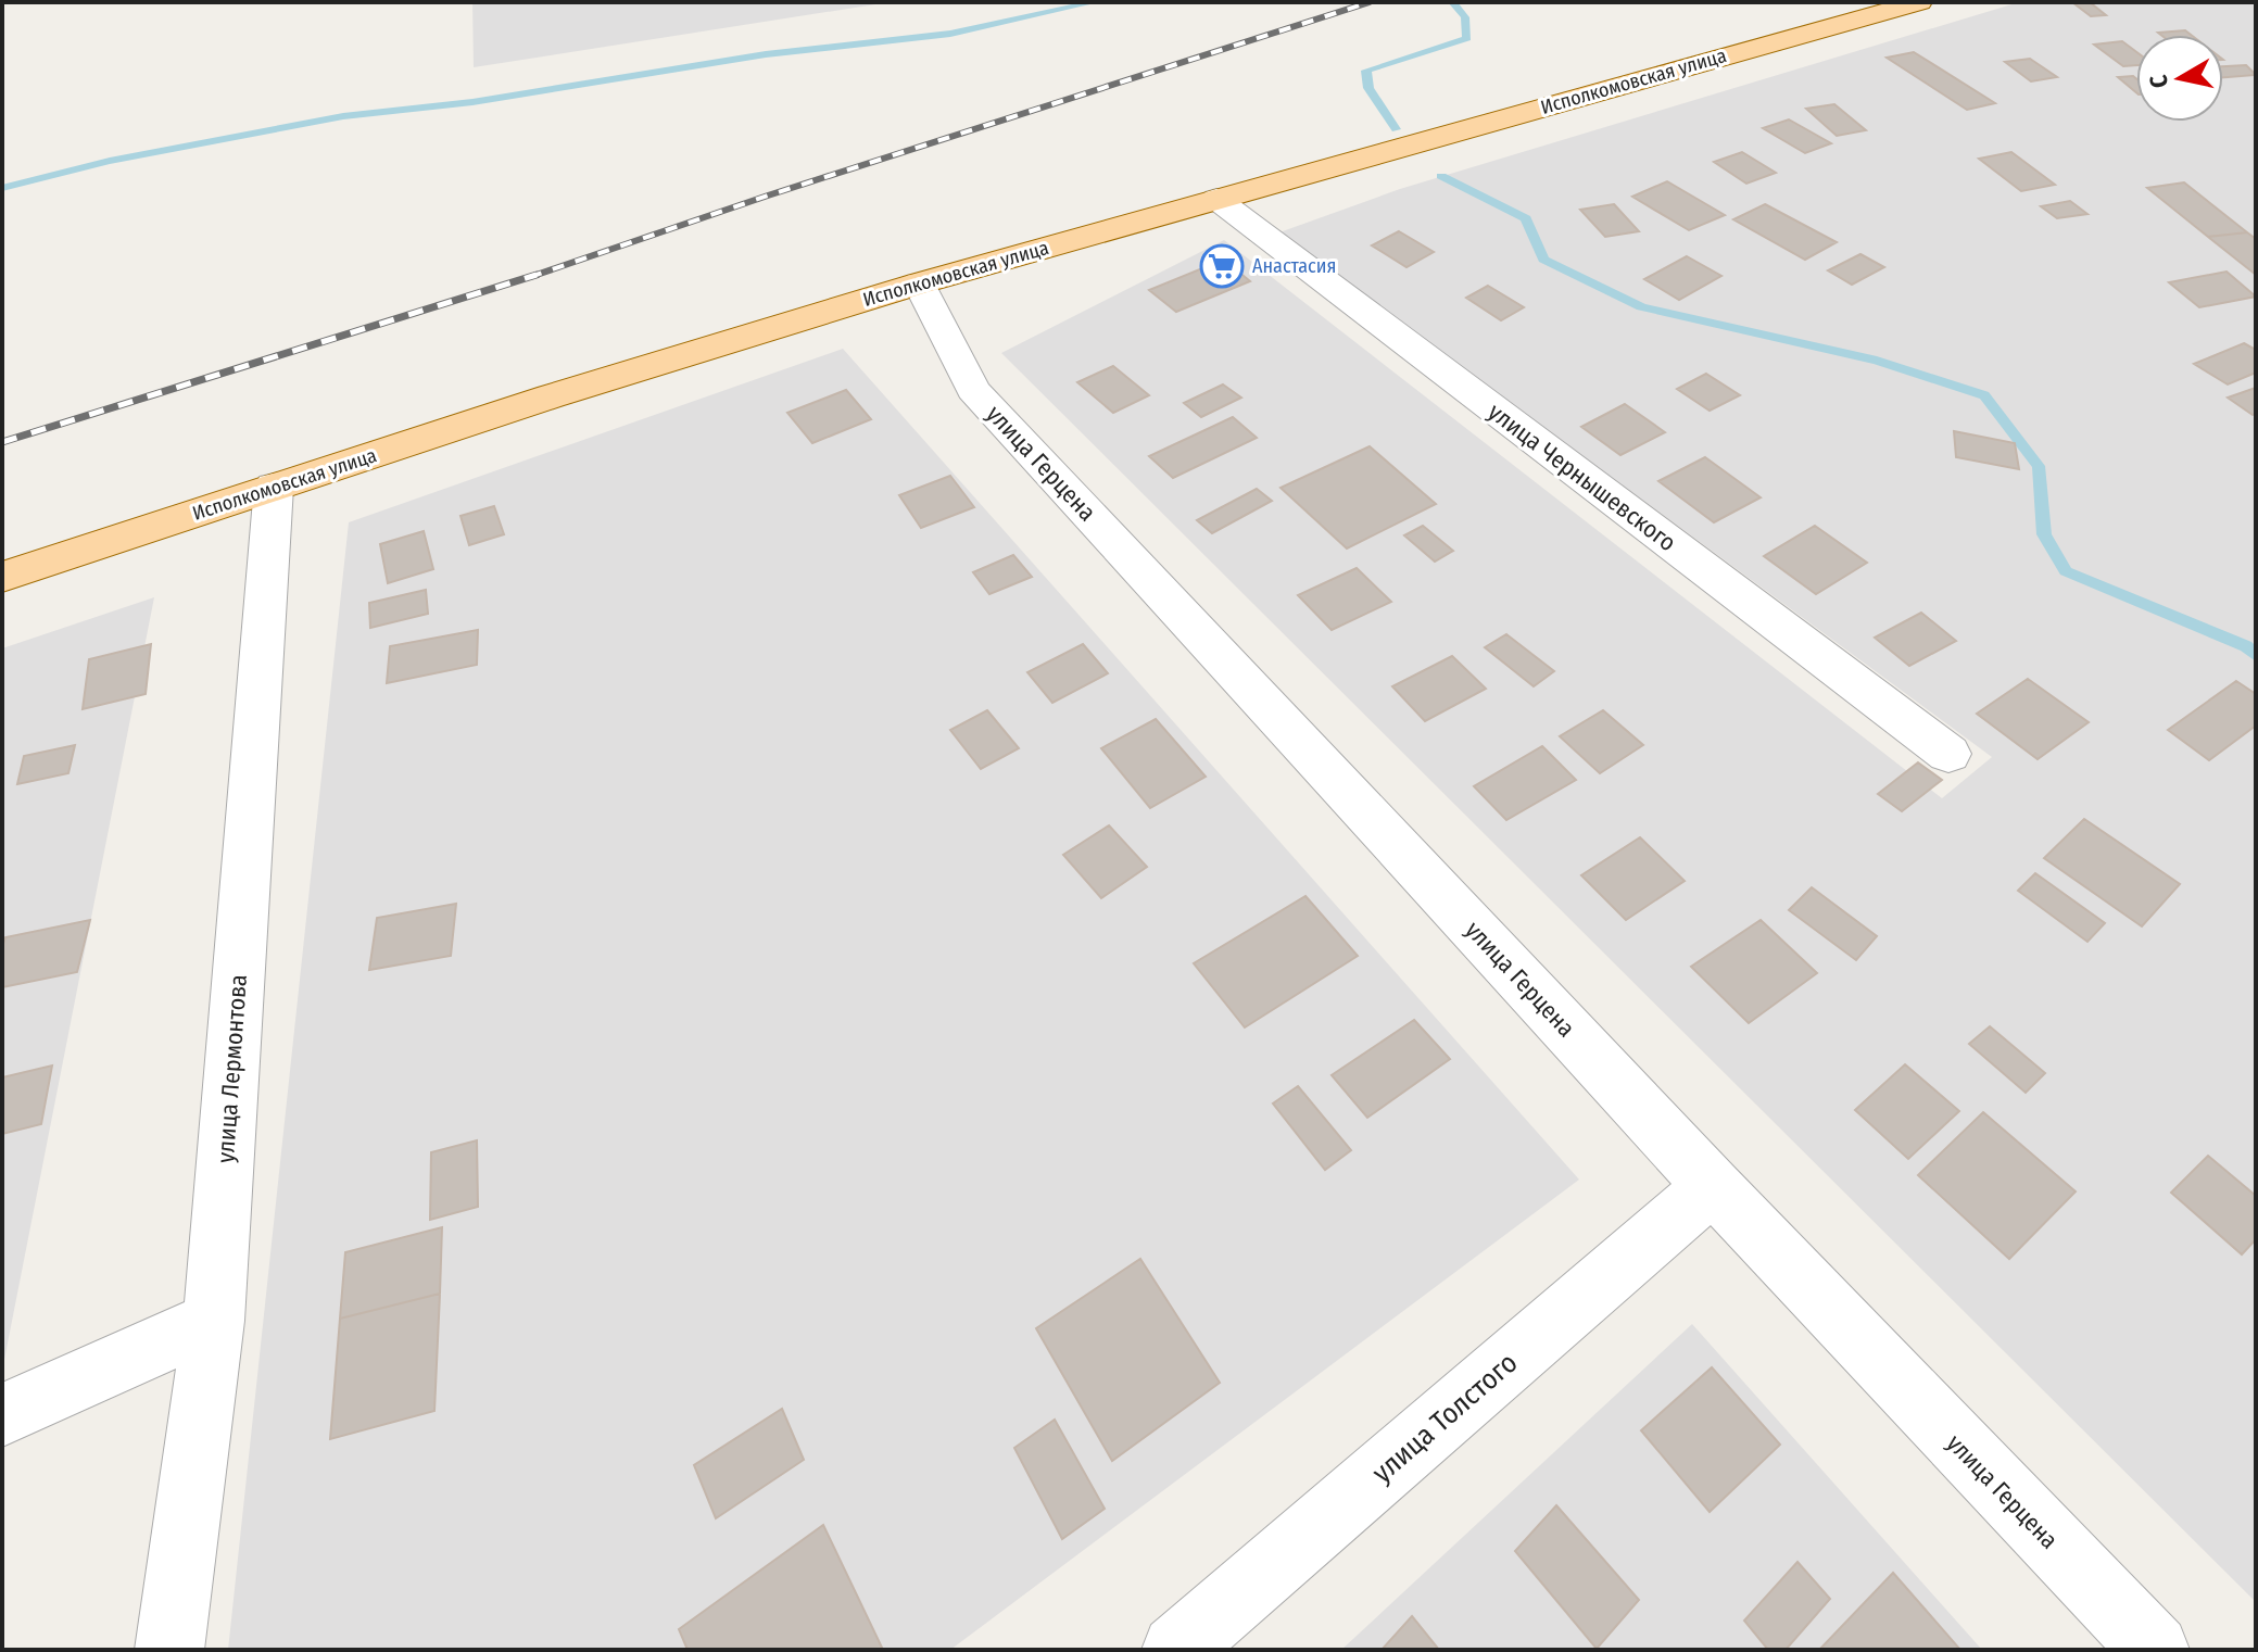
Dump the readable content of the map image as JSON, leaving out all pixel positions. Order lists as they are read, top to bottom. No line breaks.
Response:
{"streets":{"main road":["Исполкомовская улица"],"street":["улица Герцена","улица Чернышевского","улица Лермонтова","улица Толстого"]},"crossings":[["Исполкомовская улица","улица Герцена"],["Исполкомовская улица","улица Чернышевского"],["Исполкомовская улица","улица Лермонтова"],["улица Герцена","улица Толстого"]],"places":{"supermarket":["Анастасия"]},"north":"left"}
